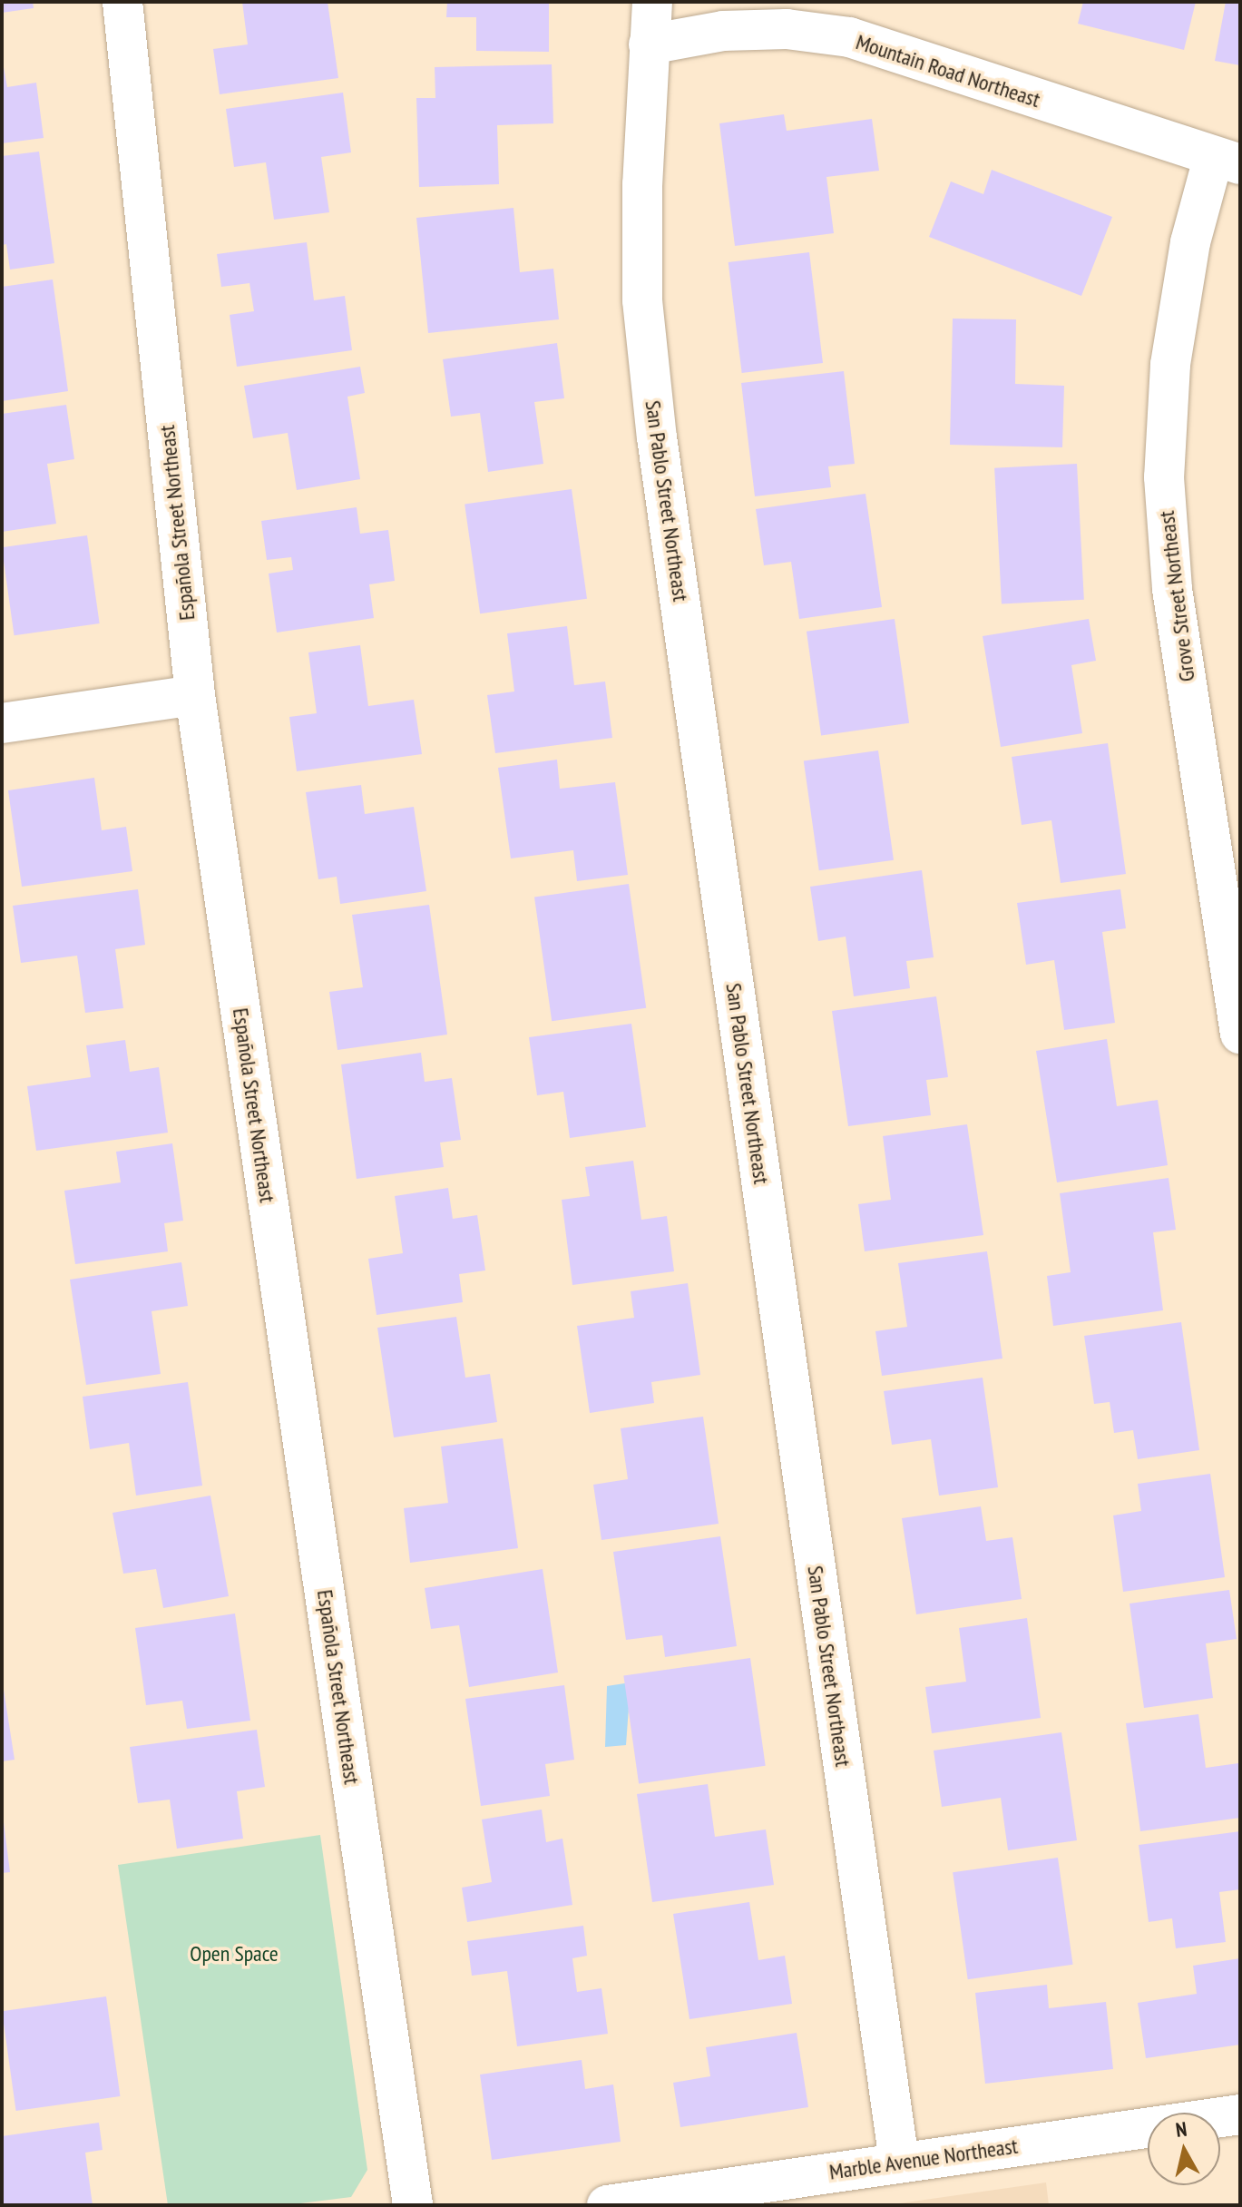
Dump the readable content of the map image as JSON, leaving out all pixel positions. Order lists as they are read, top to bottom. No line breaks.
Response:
{"streets":{"street":["Mountain Road Northeast","San Pablo Street Northeast","Española Street Northeast","Grove Street Northeast","Marble Avenue Northeast"]},"crossings":[["Mountain Road Northeast","San Pablo Street Northeast"],["Mountain Road Northeast","Grove Street Northeast"],["San Pablo Street Northeast","Marble Avenue Northeast"]],"parks":["Open Space"],"north":"top"}
